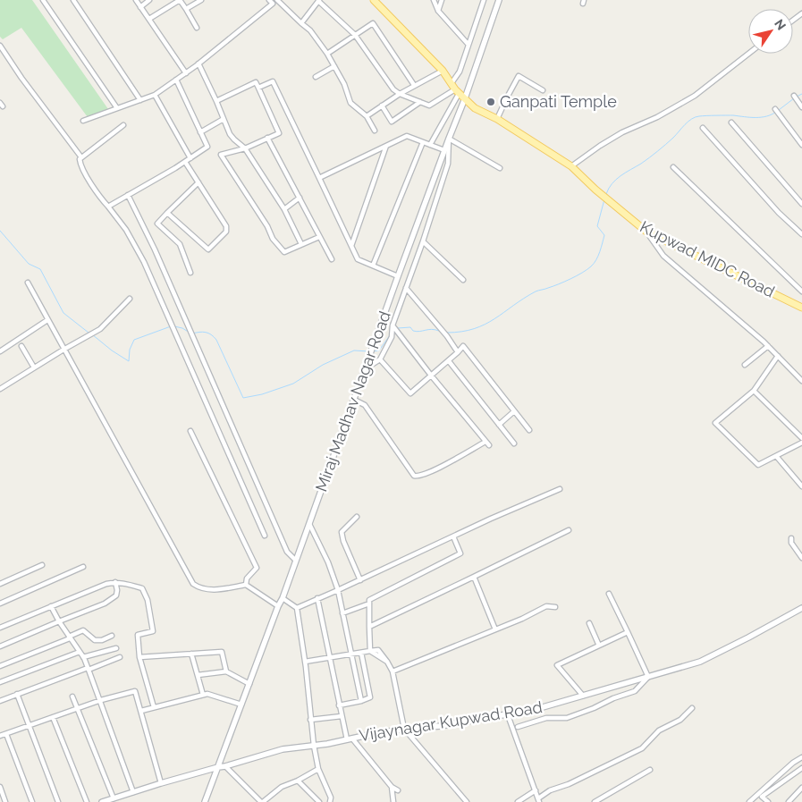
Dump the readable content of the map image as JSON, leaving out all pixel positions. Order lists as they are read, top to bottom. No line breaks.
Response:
{"streets":{"main road":["Kupwad MIDC Road"],"street":["Miraj Madhav Nagar Road","Vijaynagar Kupwad Road"]},"crossings":[["Kupwad MIDC Road","Miraj Madhav Nagar Road"],["Miraj Madhav Nagar Road","Vijaynagar Kupwad Road"]],"places":["Ganpati Temple"],"north":"top right"}
